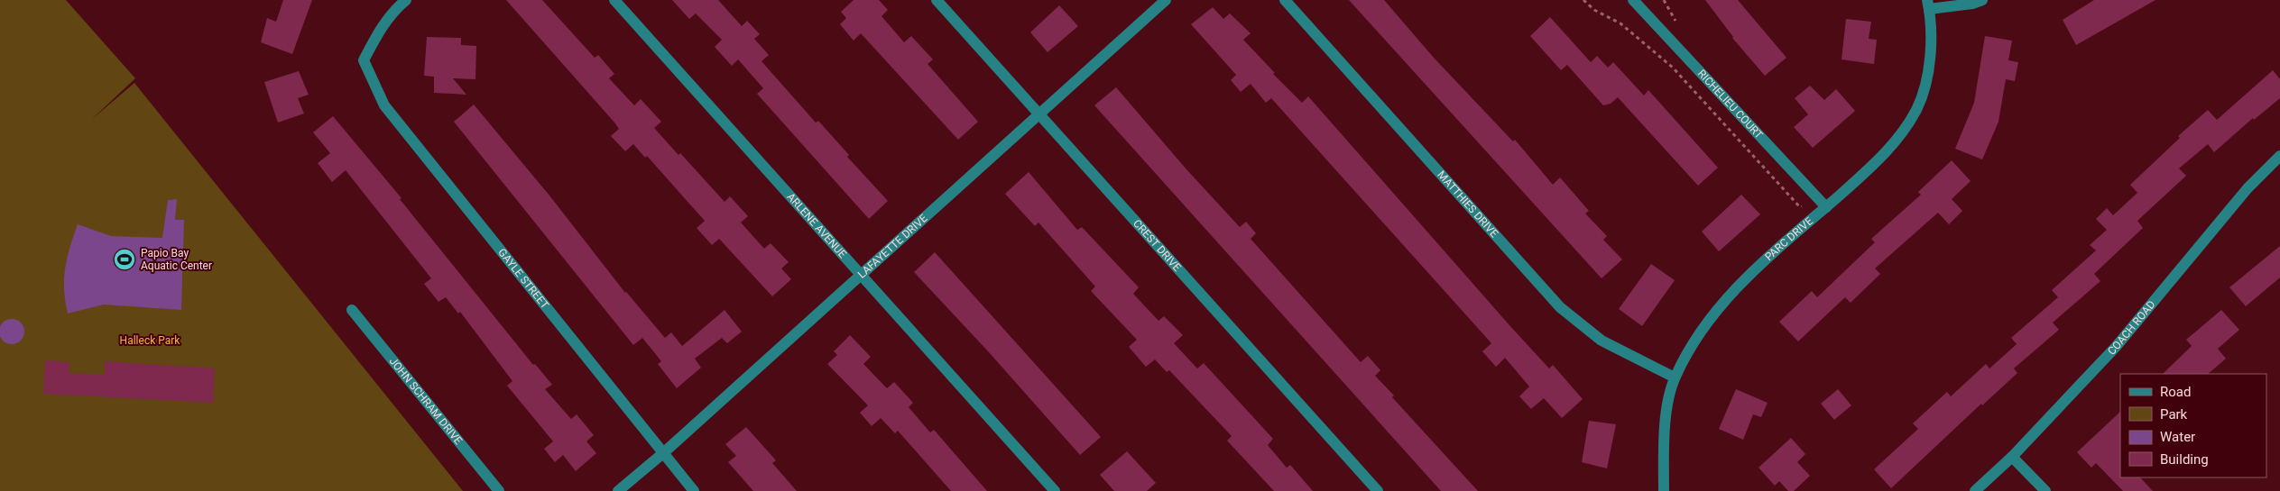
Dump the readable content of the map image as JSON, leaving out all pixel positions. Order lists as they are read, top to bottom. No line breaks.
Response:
{"streets":{"street":["RICHELIEU COURT","MATTHIES DRIVE","ARLENE AVENUE","PARC DRIVE","LAFAYETTE DRIVE","CREST DRIVE","GAYLE STREET","COACH ROAD","JOHN SCHRAM DRIVE"]},"crossings":[["RICHELIEU COURT","PARC DRIVE"],["MATTHIES DRIVE","PARC DRIVE"],["ARLENE AVENUE","LAFAYETTE DRIVE"],["LAFAYETTE DRIVE","CREST DRIVE"],["LAFAYETTE DRIVE","GAYLE STREET"]],"parks":["Halleck Park"],"places":{"sports":["Papio Bay Aquatic Center"]},"legend":["Road","Park","Water","Building"]}
